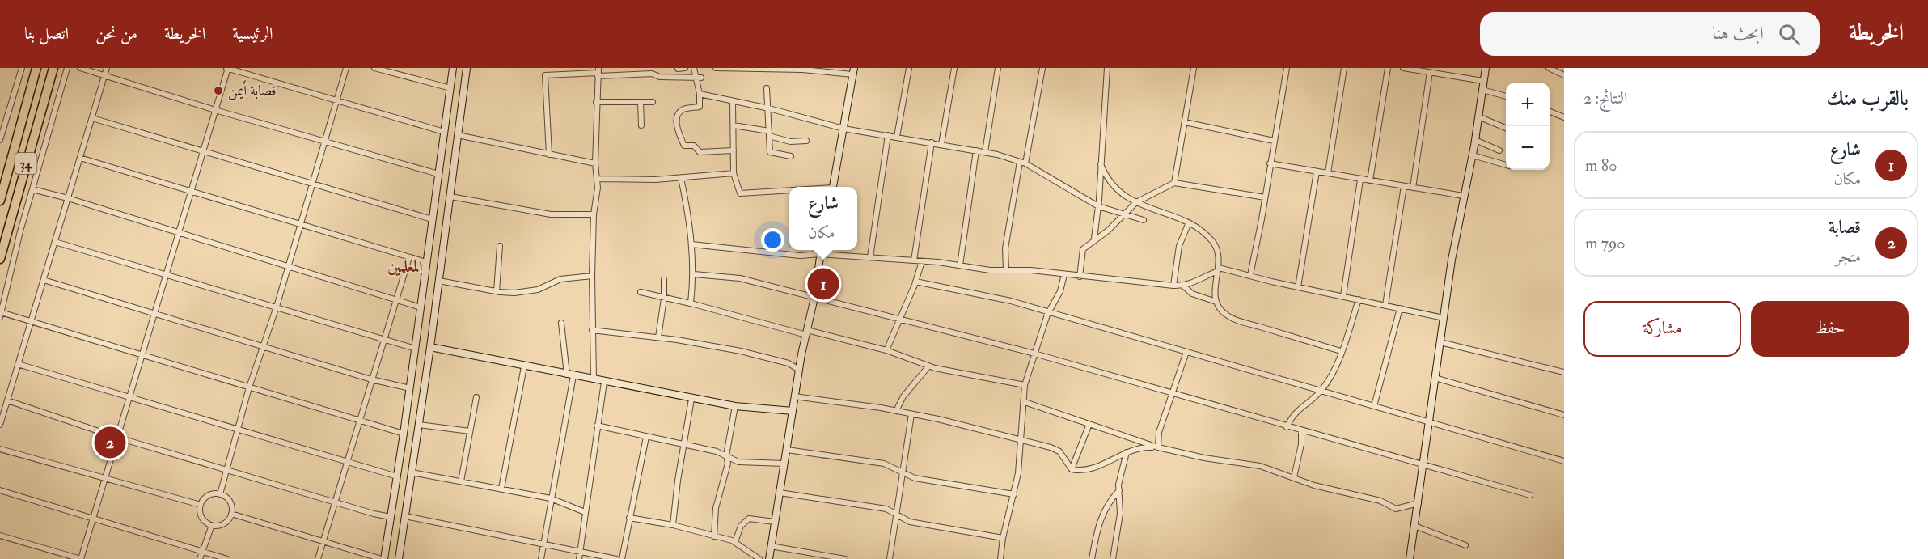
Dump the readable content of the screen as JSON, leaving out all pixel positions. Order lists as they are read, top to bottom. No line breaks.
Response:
{"streets":{"highway":["34"]},"districts":["المعلمين"],"places":["قصابة أيمن"],"page":{"header":"الخريطة","search":"ابحث هنا","nav":["الرئيسية","الخريطة","من نحن","اتصل بنا"],"heading":["بالقرب منك","النتائج: 2"],"map_buttons":["+","−"],"list":[{"mark":"1","name":"شارع","note":"مكان","value":"80 m"},{"mark":"2","name":"قصابة","note":"متجر","value":"790 m"}],"popup":["شارع","مكان"],"pins":["1","2"],"buttons":["حفظ","مشاركة"]}}
